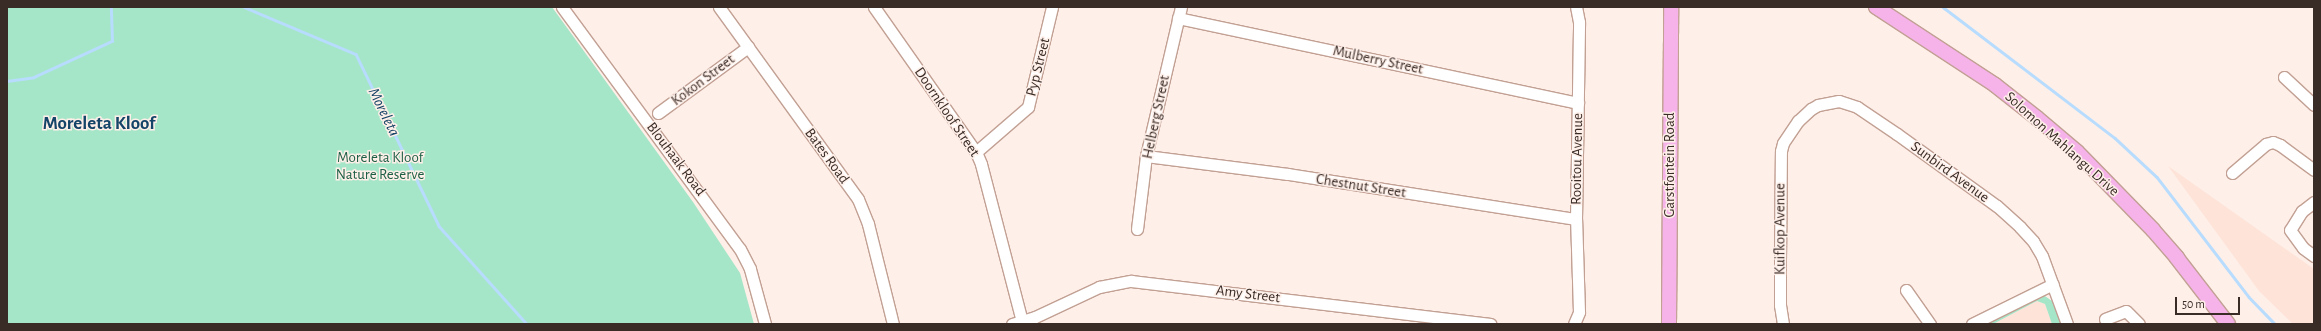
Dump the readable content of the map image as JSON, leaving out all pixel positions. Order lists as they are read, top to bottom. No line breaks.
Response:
{"streets":{"main road":["Solomon Mahlangu Drive","Garstfontein Road"],"street":["Mulberry Street","Pyp Street","Kokon Street","Doornkloof Street","Helberg Street","Bates Road","Blouhaak Road","Rooitou Avenue","Sunbird Avenue","Chestnut Street","Kuifkop Avenue","Amy Street"]},"crossings":[["Mulberry Street","Helberg Street"],["Mulberry Street","Rooitou Avenue"],["Pyp Street","Doornkloof Street"],["Kokon Street","Bates Road"],["Doornkloof Street","Amy Street"],["Helberg Street","Chestnut Street"],["Rooitou Avenue","Chestnut Street"],["Sunbird Avenue","Kuifkop Avenue"]],"districts":["Moreleta Kloof"],"water":["Moreleta"],"parks":["Moreleta Kloof Nature Reserve"],"scale_bar":"50 m"}
